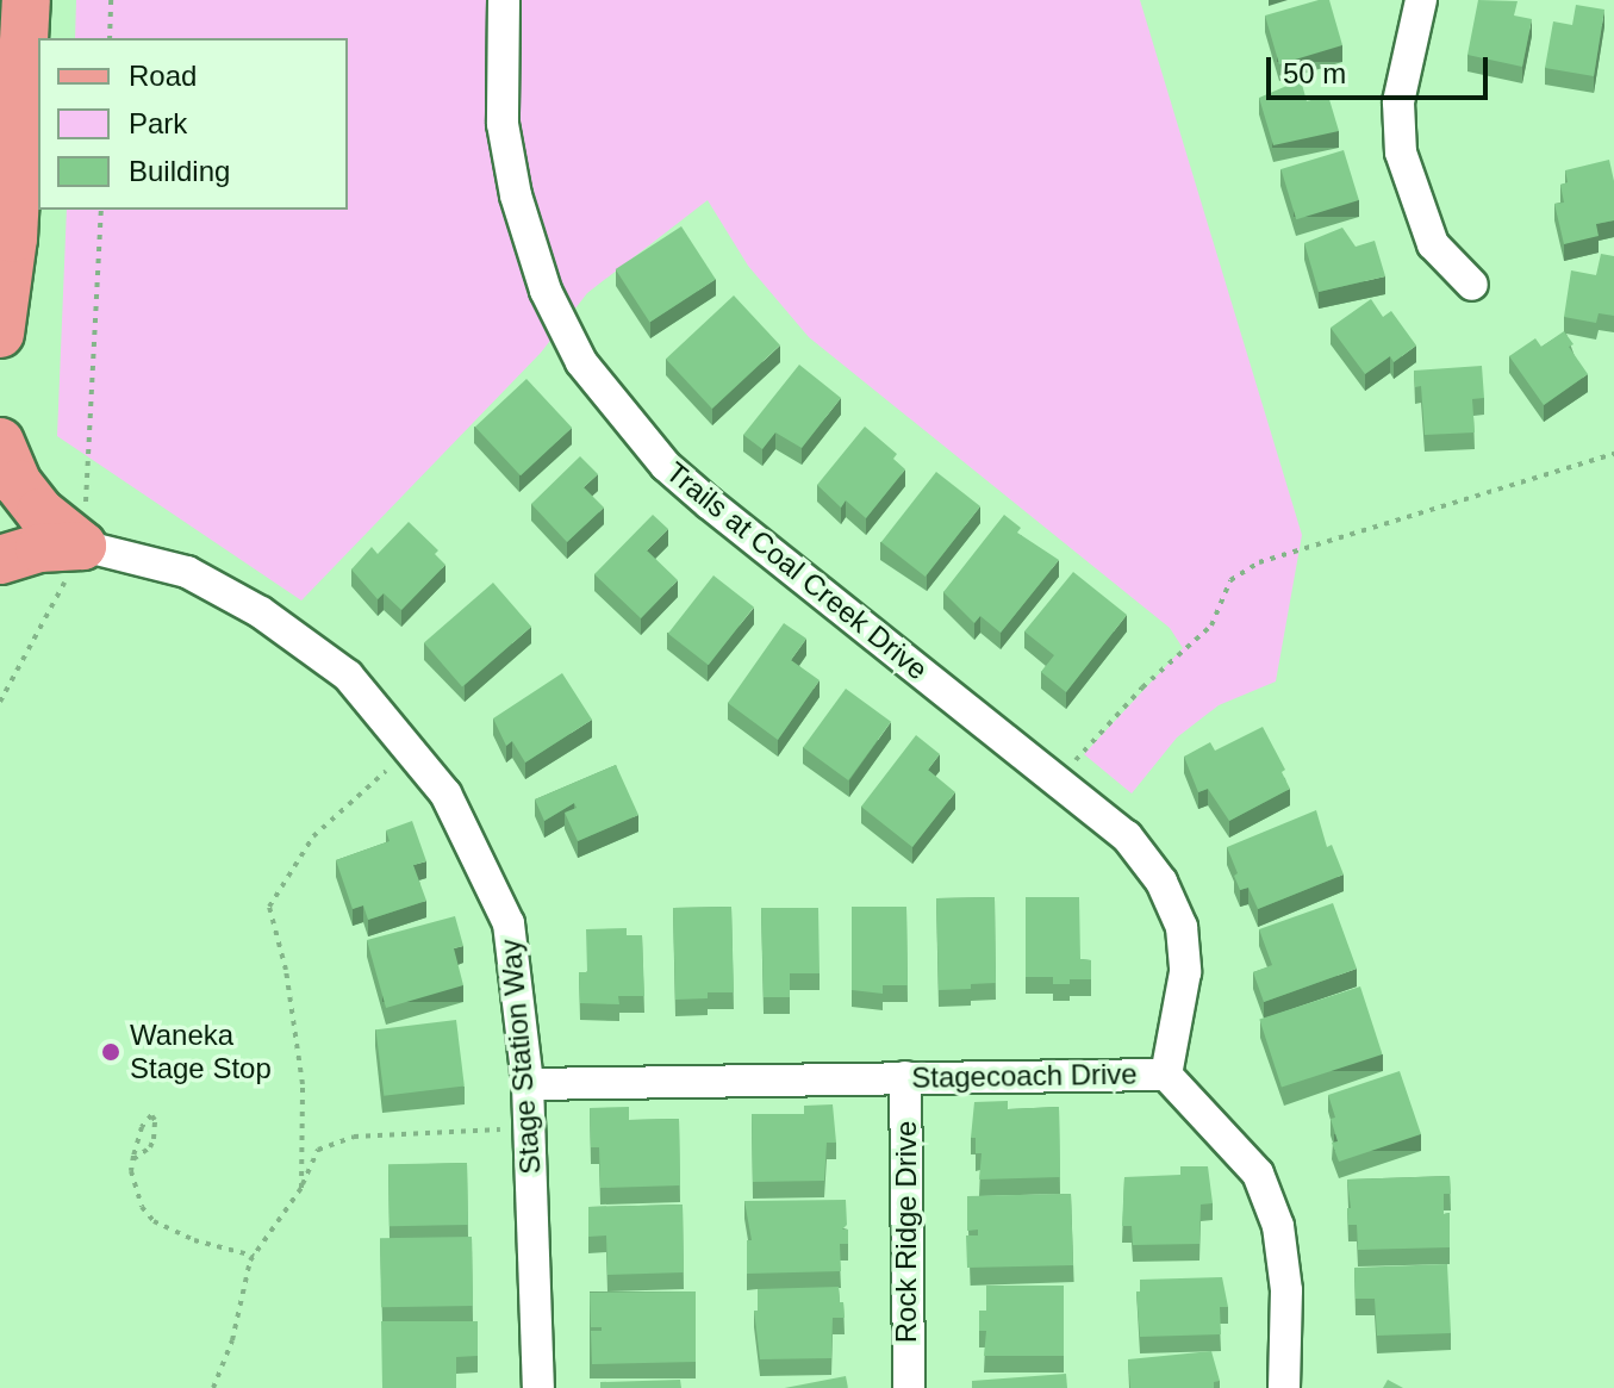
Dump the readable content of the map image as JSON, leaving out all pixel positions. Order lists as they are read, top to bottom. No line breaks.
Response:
{"streets":{"street":["Trails at Coal Creek Drive","Stage Station Way","Stagecoach Drive","Rock Ridge Drive"]},"crossings":[["Trails at Coal Creek Drive","Stagecoach Drive"],["Stage Station Way","Stagecoach Drive"],["Stagecoach Drive","Rock Ridge Drive"]],"places":["Waneka Stage Stop"],"legend":["Road","Park","Building"],"scale_bar":"50 m"}
